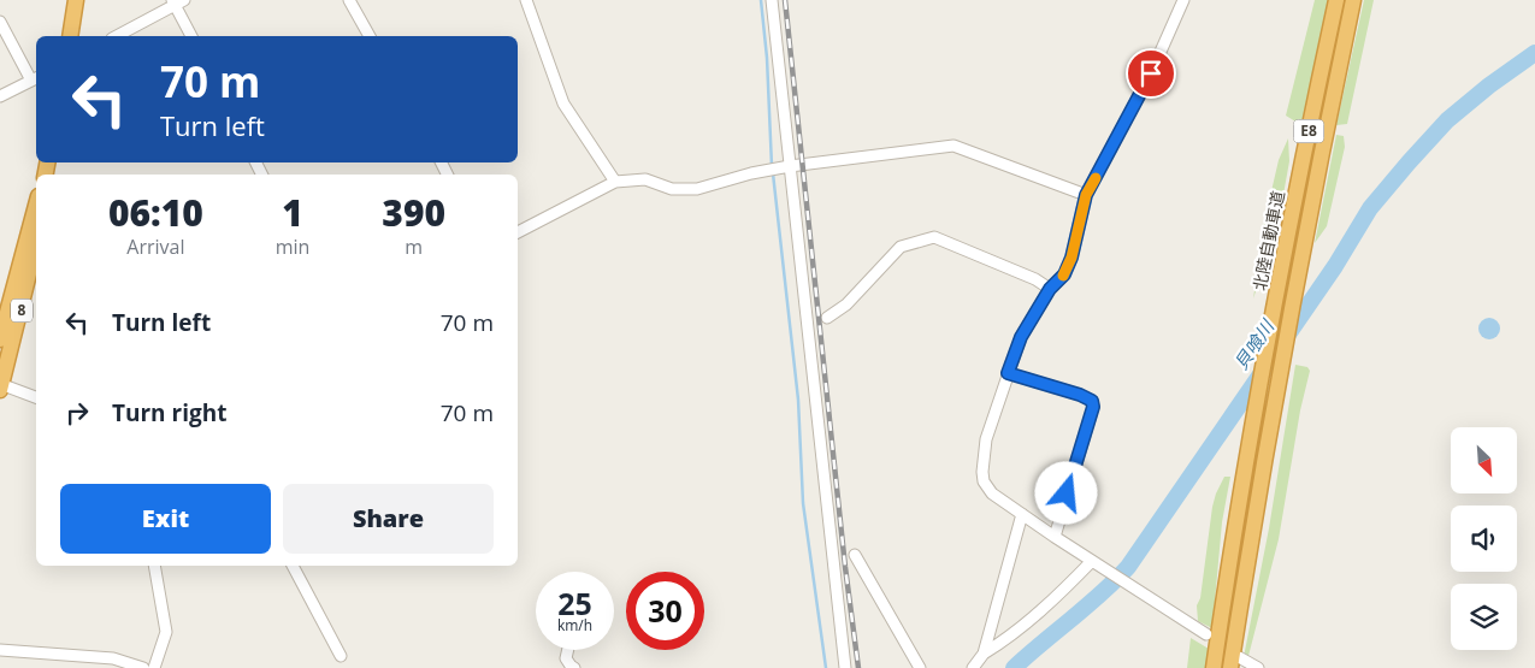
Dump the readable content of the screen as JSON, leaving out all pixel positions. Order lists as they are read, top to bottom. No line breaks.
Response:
{"streets":{"highway":["E8","北陸自動車道","8"]},"water":["貝喰川"],"north":"bottom right","page":{"turn":["70 m","Turn left"],"eta":["06:10","Arrival","1","min","390","m"],"list":[{"name":"Turn left","value":"70 m"},{"name":"Turn right","value":"70 m"}],"buttons":["Exit","Share"],"speed":"25 km/h","limit":"30"}}
